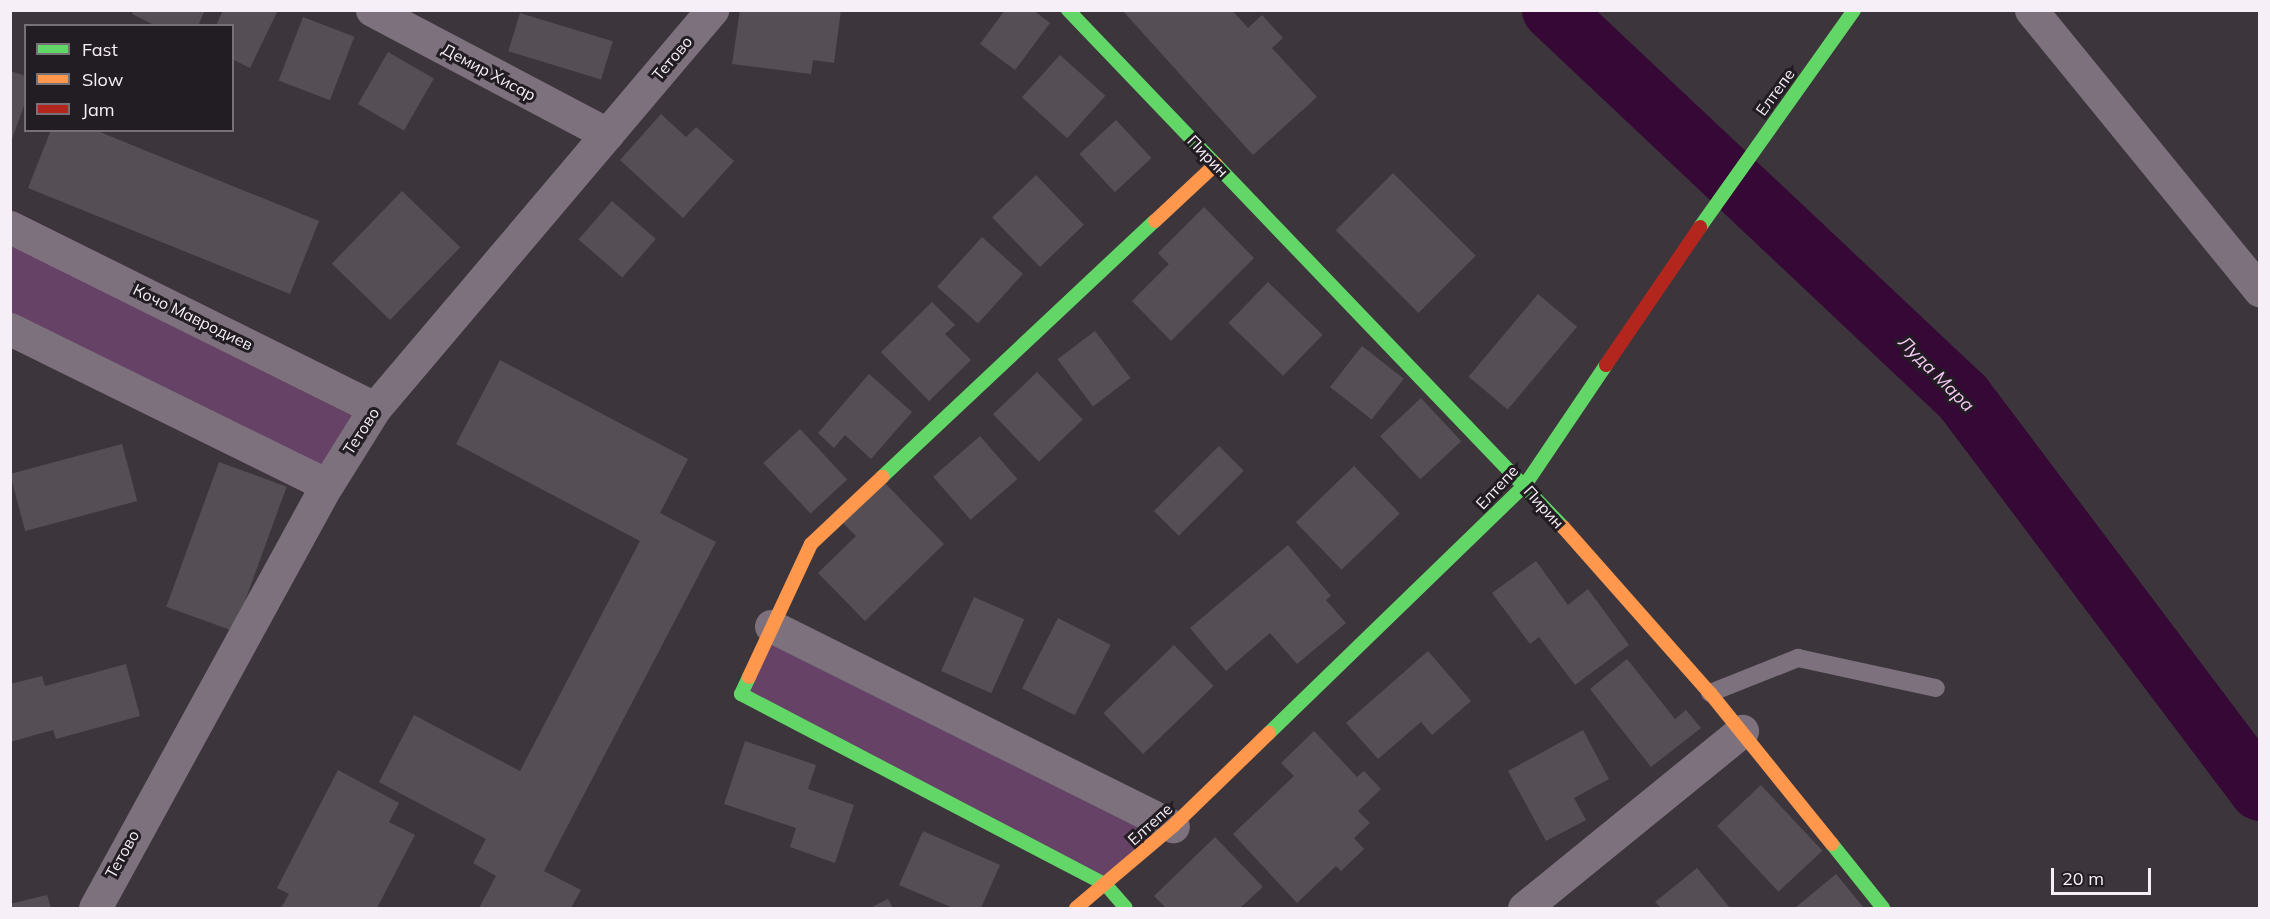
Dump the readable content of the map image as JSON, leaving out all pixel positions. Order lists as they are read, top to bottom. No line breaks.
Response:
{"streets":{"street":["Тетово","Демир Хисар","Елтепе","Пирин","Кочо Мавродиев"]},"crossings":[["Тетово","Демир Хисар"],["Тетово","Кочо Мавродиев"],["Елтепе","Пирин"]],"water":["Луда Мара"],"legend":["Fast","Slow","Jam"],"scale_bar":"20 m"}
